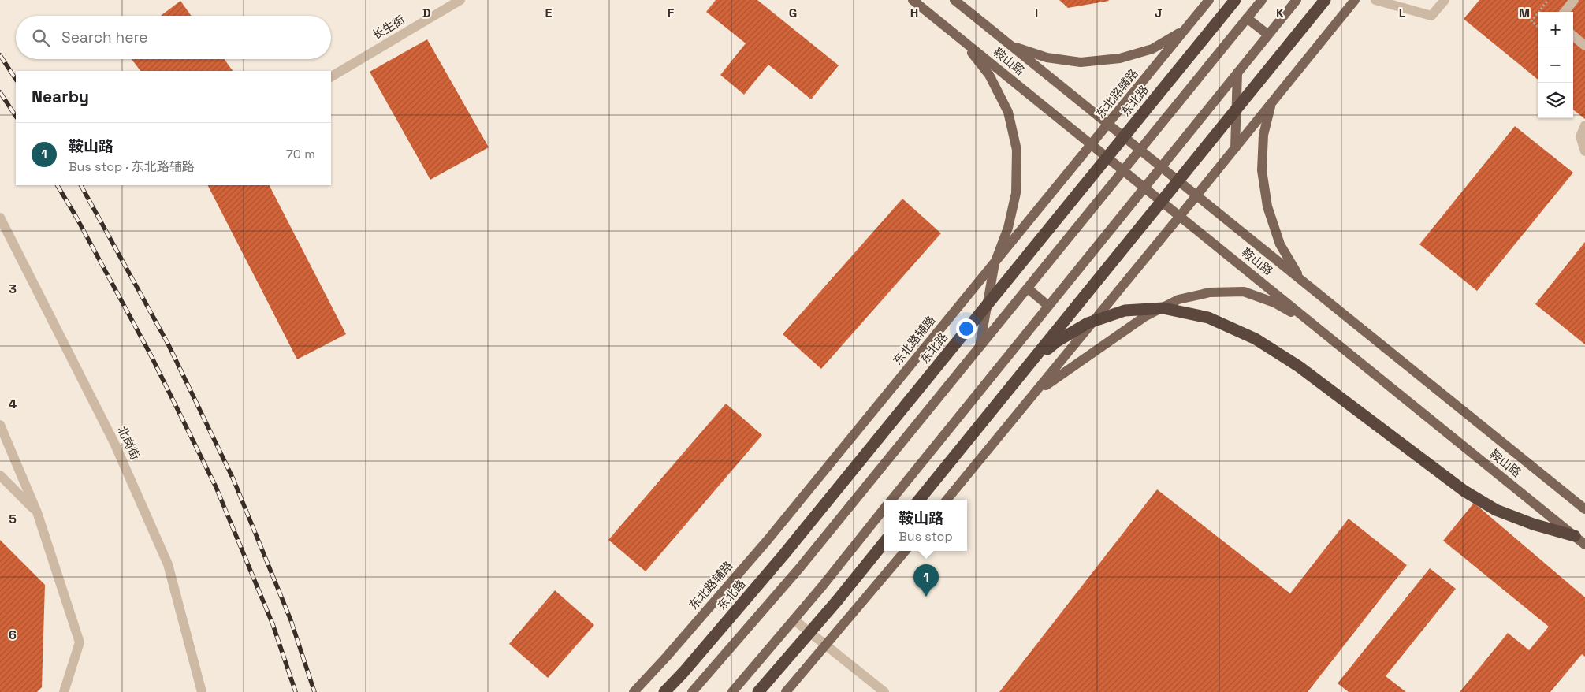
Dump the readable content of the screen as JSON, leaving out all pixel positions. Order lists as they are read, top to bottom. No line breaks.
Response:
{"streets":{"highway":["东北路"],"main road":["鞍山路","东北路辅路"],"street":["长生街","北岗街"]},"crossings":[["鞍山路","东北路辅路"]],"page":{"map_buttons":["+","−"],"search":"Search here","heading":"Nearby","list":[{"mark":"1","name":"鞍山路","note":"Bus stop · 东北路辅路","value":"70 m"}],"popup":["鞍山路","Bus stop"],"pins":"1"},"grid":{"columns":["D","E","F","G","H","I","J","K","L","M"],"rows":["3","4","5","6"]}}
